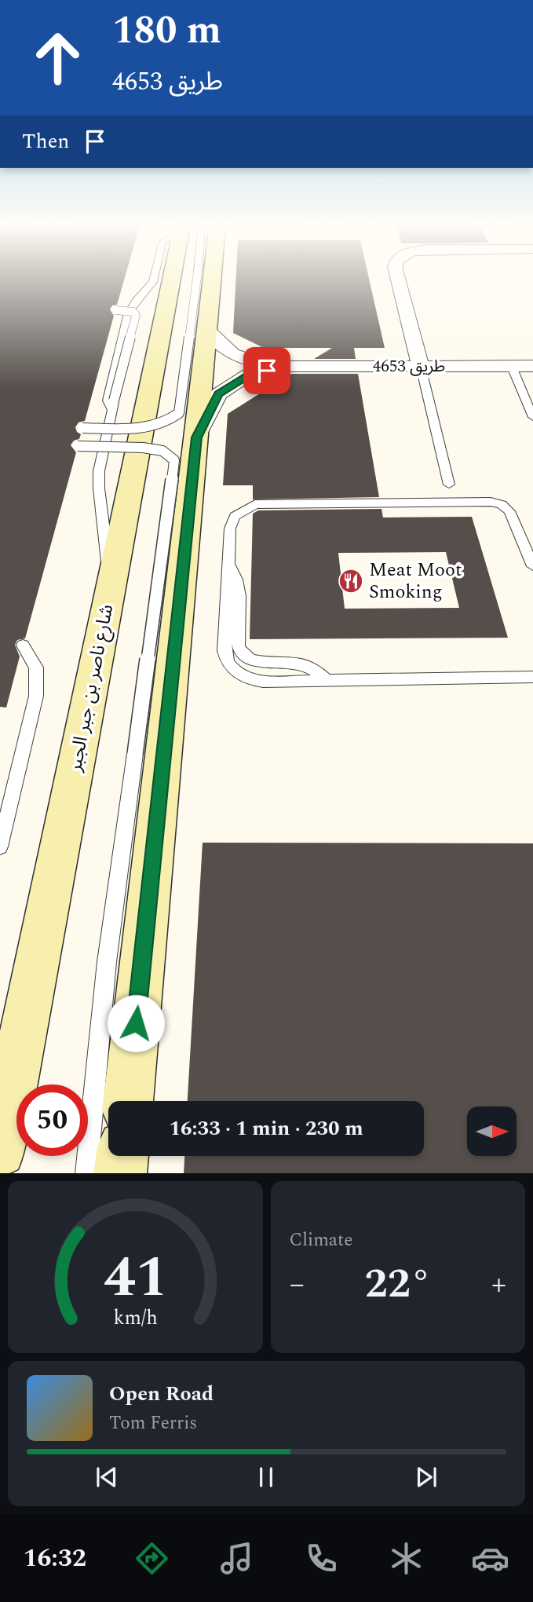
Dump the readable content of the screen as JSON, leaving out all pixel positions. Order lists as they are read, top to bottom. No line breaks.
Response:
{"streets":{"main road":["شارع ناصر بن جبر الجبر"],"street":["طريق 4653"]},"places":{"restaurant":["Meat Moot Smoking"]},"north":"right","page":{"turn":["180 m","طريق 4653"],"then":"Then","limit":"50","trip":"16:33 · 1 min · 230 m","tile":"Climate","heat":["−","22°","+"],"song":["Open Road","Tom Ferris"],"tabs":"16:32","gauge":["41","km/h"]}}
